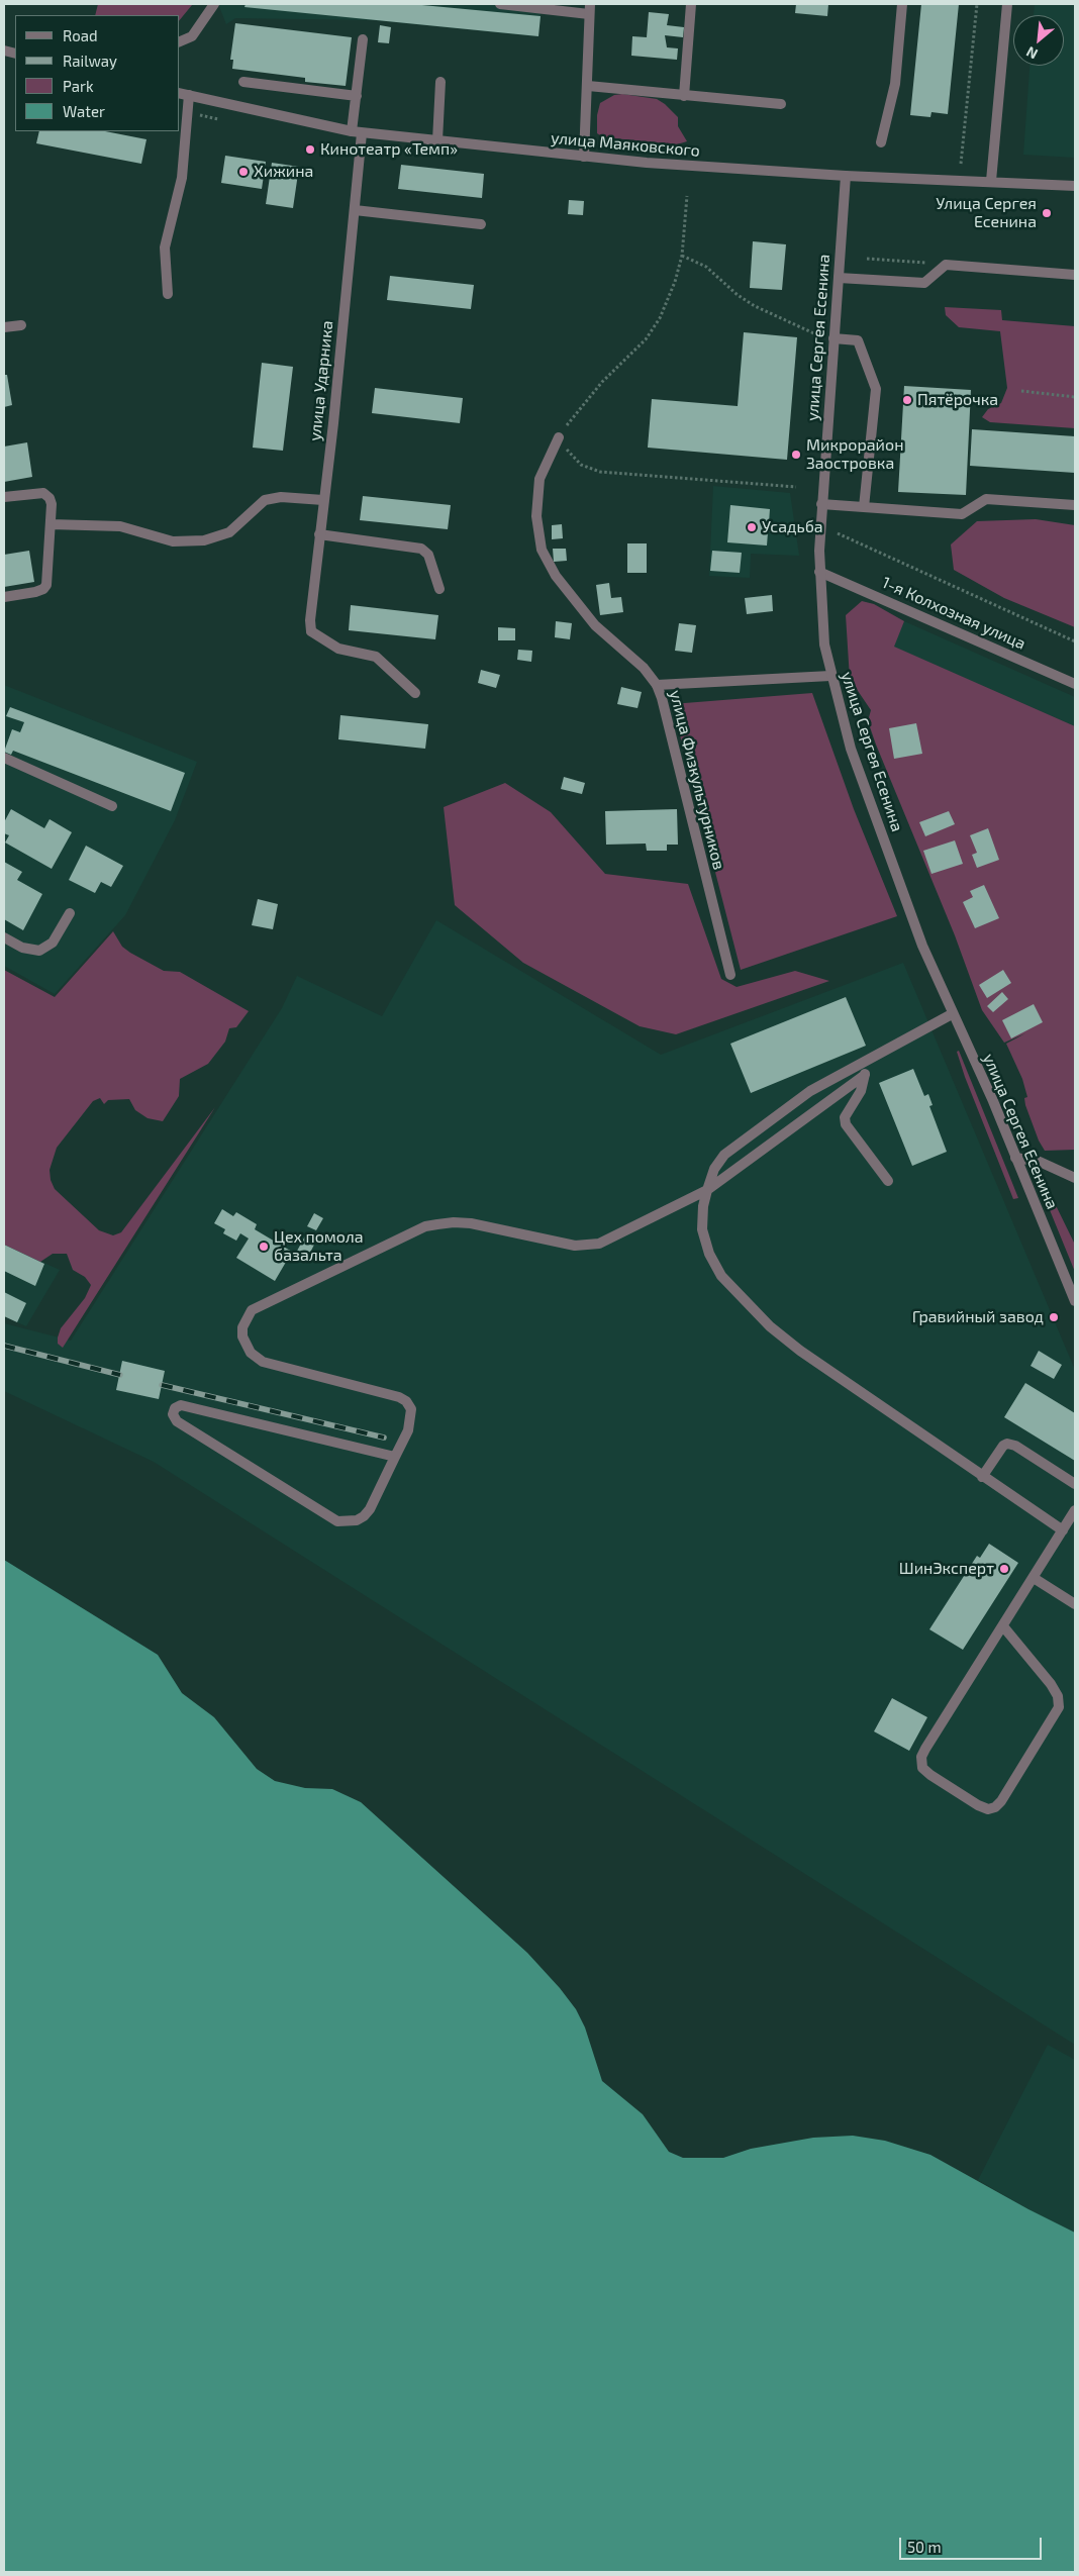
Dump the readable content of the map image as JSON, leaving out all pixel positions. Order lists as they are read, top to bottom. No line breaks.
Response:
{"streets":{"street":["улица Маяковского","улица Сергея Есенина","улица Ударника","1-я Колхозная улица","улица Физкультурников"]},"crossings":[["улица Маяковского","улица Сергея Есенина"],["улица Маяковского","улица Ударника"],["улица Сергея Есенина","1-я Колхозная улица"]],"places":["Кинотеатр «Темп»","Хижина","Улица Сергея Есенина","Пятёрочка","Микрорайон Заостровка","Усадьба","Цех помола базальта","Гравийный завод","ШинЭксперт"],"legend":["Road","Railway","Park","Water"],"scale_bar":"50 m","north":"bottom left"}
